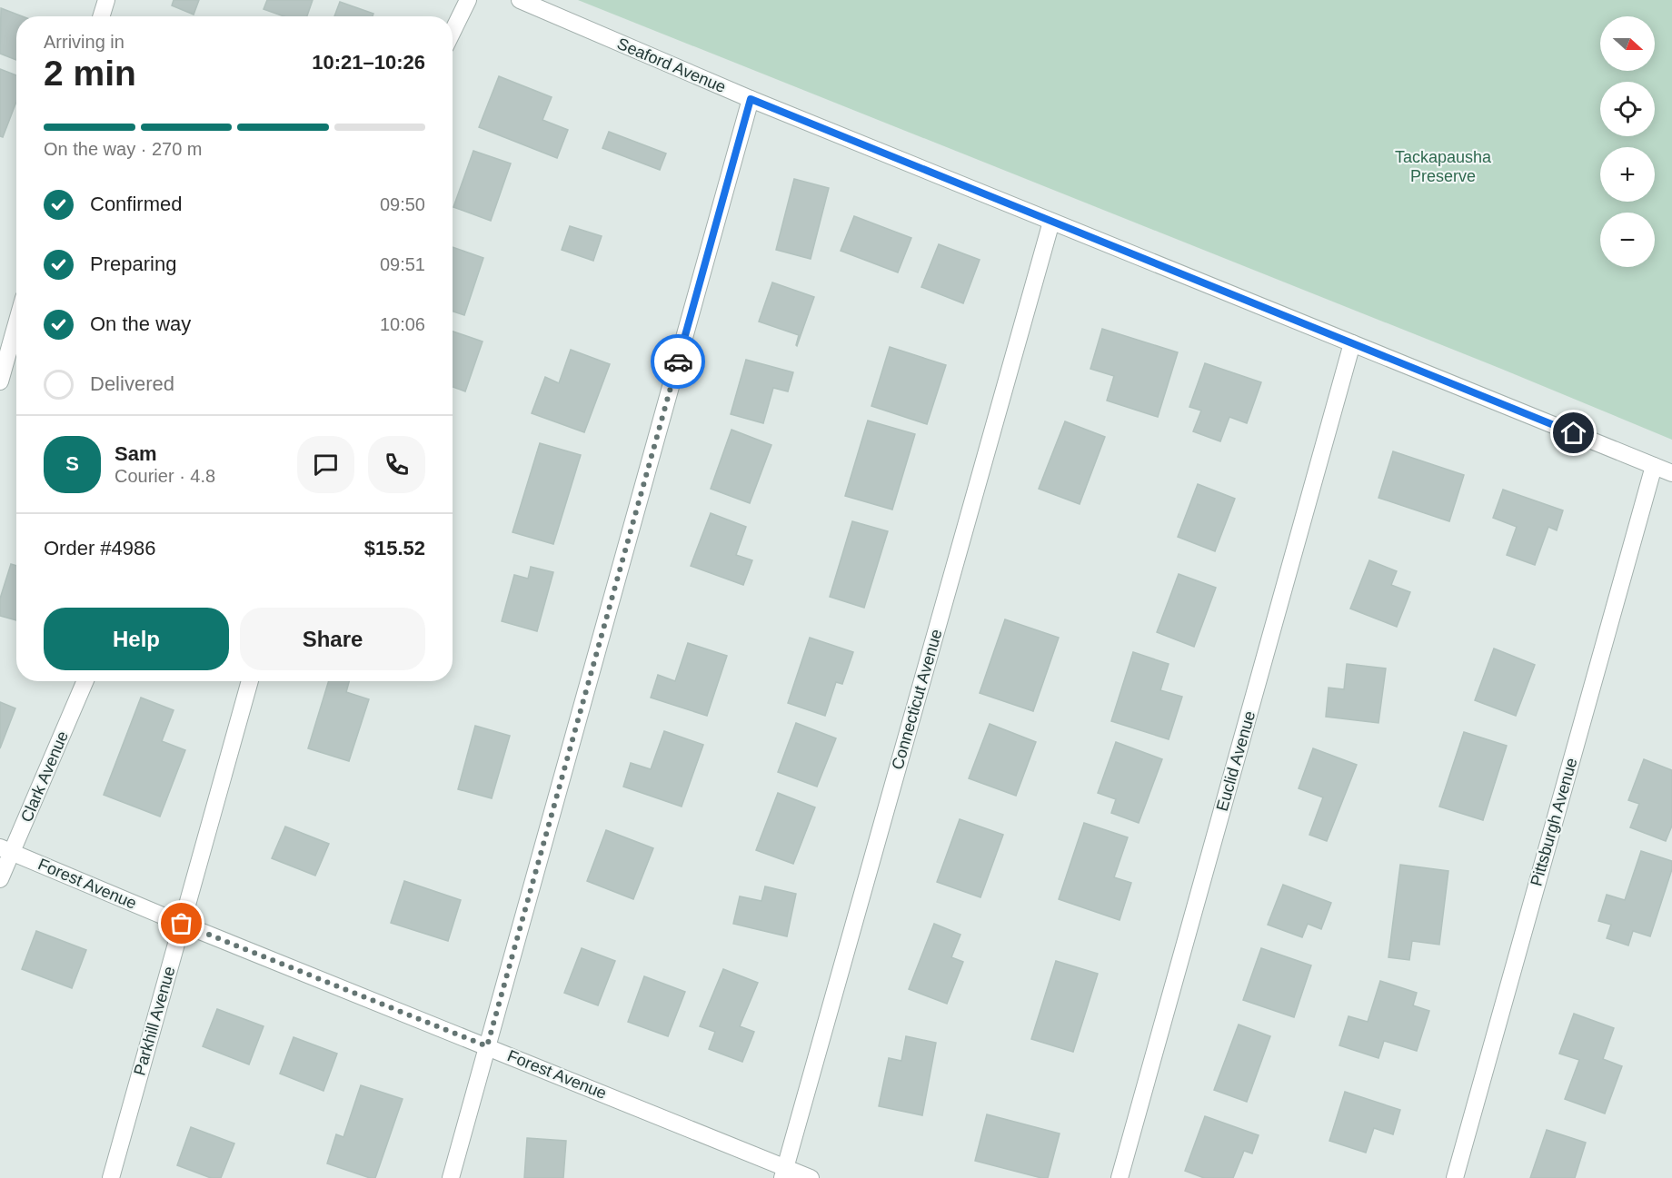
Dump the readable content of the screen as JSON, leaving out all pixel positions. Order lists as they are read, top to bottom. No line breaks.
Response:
{"streets":{"street":["Seaford Avenue","Connecticut Avenue","Euclid Avenue","Clark Avenue","Pittsburgh Avenue","Forest Avenue","Parkhill Avenue"]},"crossings":[["Seaford Avenue","Connecticut Avenue"],["Seaford Avenue","Euclid Avenue"],["Seaford Avenue","Pittsburgh Avenue"],["Connecticut Avenue","Forest Avenue"],["Clark Avenue","Forest Avenue"],["Forest Avenue","Parkhill Avenue"]],"parks":["Tackapausha Preserve"],"north":"right","page":{"map_buttons":["+","−"],"heading":["2 min","Arriving in","10:21–10:26"],"panel":["Sam","Courier · 4.8","Order #4986","$15.52"],"bar":"On the way · 270 m","list":[["Confirmed","09:50"],["Preparing","09:51"],["On the way","10:06"],"Delivered"],"round":"S","buttons":["Help","Share"]}}
